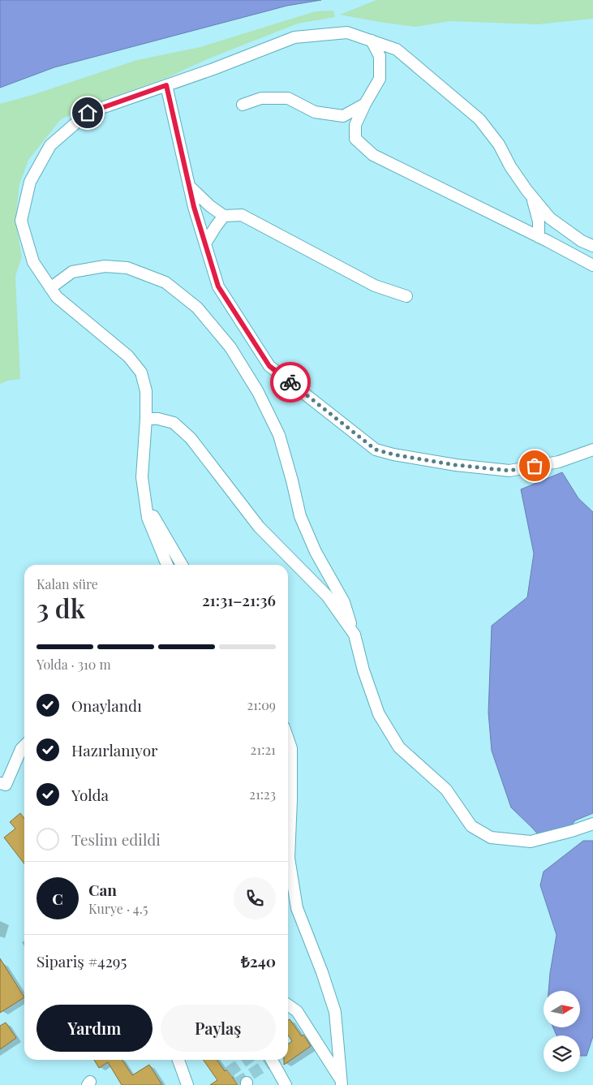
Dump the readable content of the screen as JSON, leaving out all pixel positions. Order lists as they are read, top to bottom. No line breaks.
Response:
{"north":"right","page":{"heading":["3 dk","Kalan süre","21:31–21:36"],"panel":["Can","Kurye · 4.5","Sipariş #4295","₺240"],"bar":"Yolda · 310 m","list":[["Onaylandı","21:09"],["Hazırlanıyor","21:21"],["Yolda","21:23"],"Teslim edildi"],"round":"C","buttons":["Yardım","Paylaş"]}}
